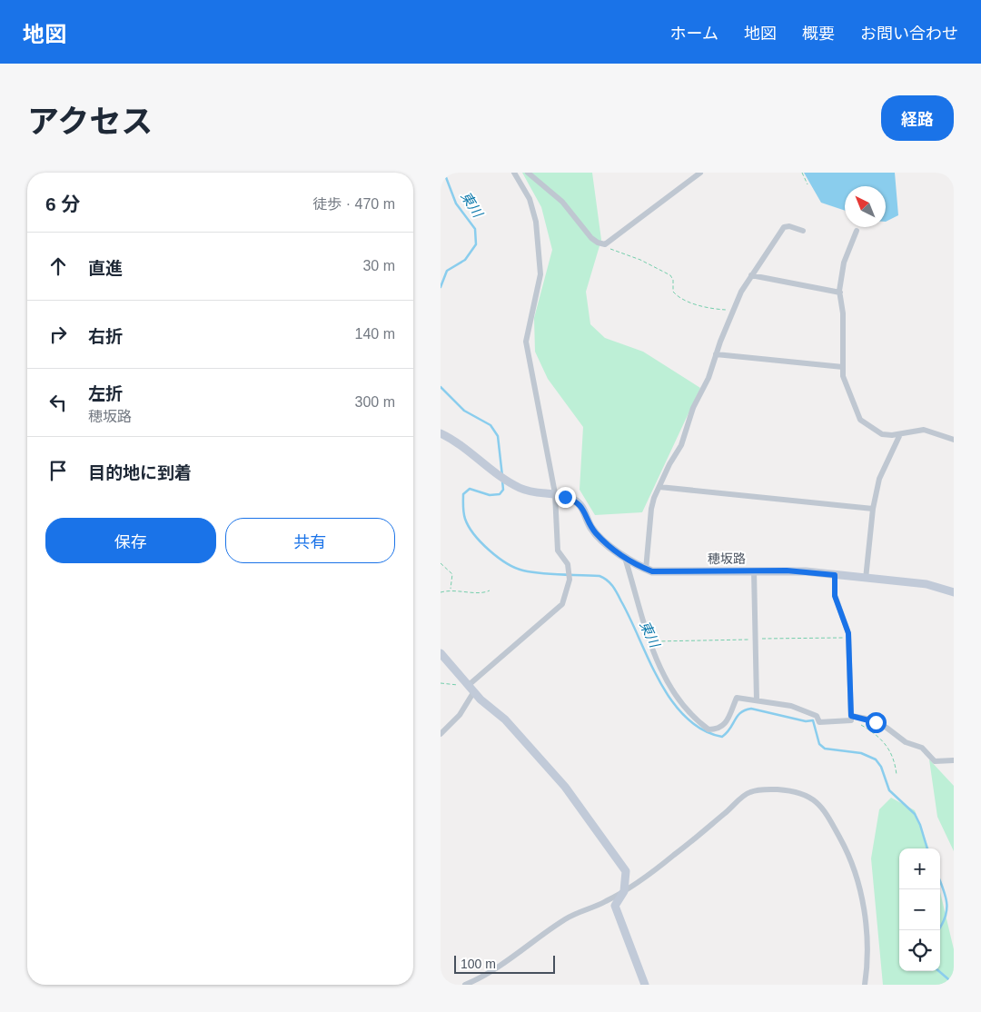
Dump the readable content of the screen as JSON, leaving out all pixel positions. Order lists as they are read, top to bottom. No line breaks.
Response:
{"streets":{"main road":["穂坂路"]},"water":["東川"],"scale_bar":"100 m","north":"top left","page":{"header":"地図","nav":["ホーム","地図","概要","お問い合わせ"],"title":"アクセス","buttons":["経路",["保存","共有"]],"heading":["6 分","徒歩 · 470 m"],"list":[["直進","30 m"],["右折","140 m"],["左折","穂坂路","300 m"],"目的地に到着"],"map_buttons":["+","−"],"scale":"100 m"}}
